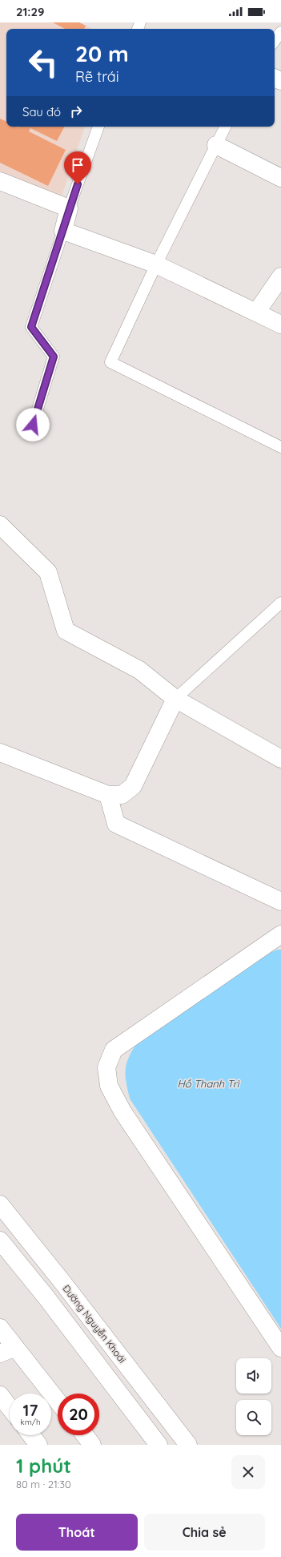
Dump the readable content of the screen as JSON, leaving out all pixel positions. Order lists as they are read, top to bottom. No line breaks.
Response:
{"streets":{"street":["Đường Nguyễn Khoái"]},"water":["Hồ Thanh Trì"],"page":{"status":"21:29","turn":["20 m","Rẽ trái"],"then":"Sau đó","speed":"17 km/h","limit":"20","heading":["1 phút","80 m · 21:30"],"buttons":["Thoát","Chia sẻ"]}}
